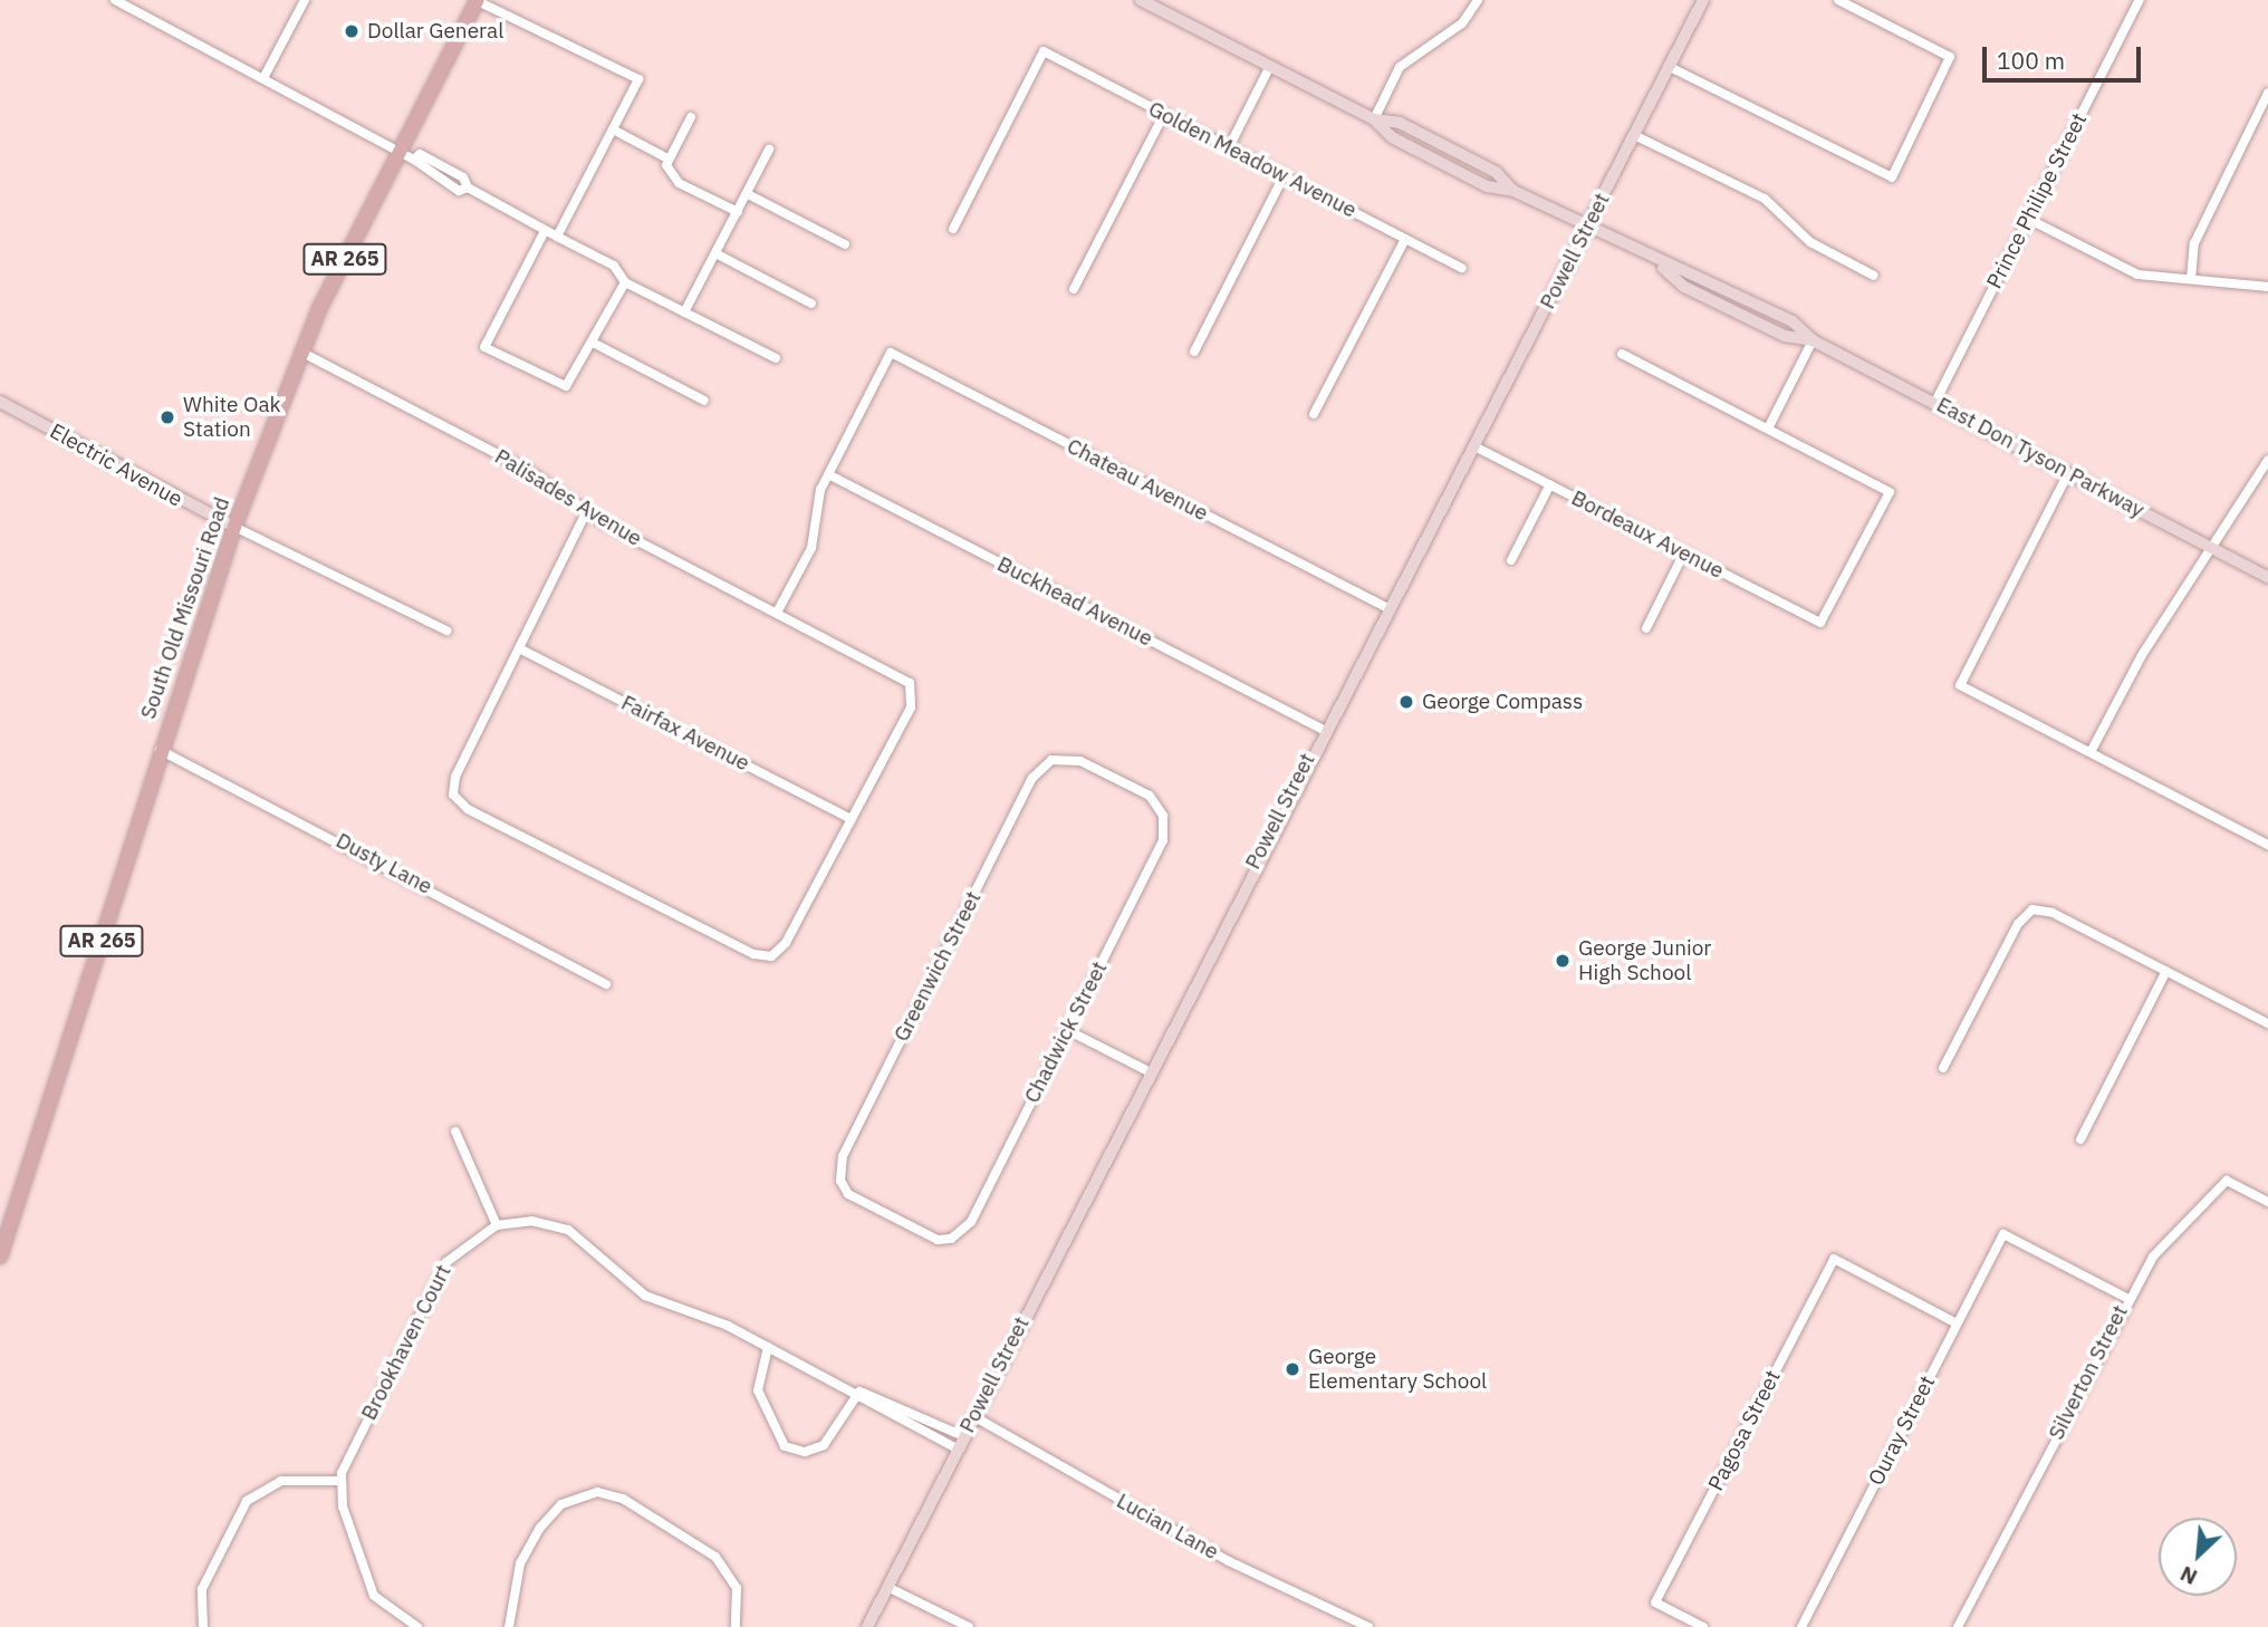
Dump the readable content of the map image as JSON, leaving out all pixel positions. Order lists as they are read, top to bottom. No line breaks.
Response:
{"streets":{"main road":["AR 265","South Old Missouri Road"],"street":["Golden Meadow Avenue","Prince Philipe Street","Powell Street","East Don Tyson Parkway","Electric Avenue","Chateau Avenue","Palisades Avenue","Bordeaux Avenue","Buckhead Avenue","Fairfax Avenue","Dusty Lane","Greenwich Street","Chadwick Street","Brookhaven Court","Silverton Street","Pagosa Street","Ouray Street","Lucian Lane"]},"crossings":[["Prince Philipe Street","East Don Tyson Parkway"],["Powell Street","East Don Tyson Parkway"],["Powell Street","Chateau Avenue"],["Powell Street","Bordeaux Avenue"],["Powell Street","Buckhead Avenue"],["Powell Street","Lucian Lane"],["Electric Avenue","South Old Missouri Road"],["Chateau Avenue","Buckhead Avenue"],["Palisades Avenue","South Old Missouri Road"],["Palisades Avenue","Fairfax Avenue"],["South Old Missouri Road","Dusty Lane"],["Greenwich Street","Chadwick Street"],["Silverton Street","Ouray Street"],["Pagosa Street","Ouray Street"]],"places":["Dollar General","White Oak Station","George Compass","George Junior High School","George Elementary School"],"scale_bar":"100 m","north":"bottom left"}
